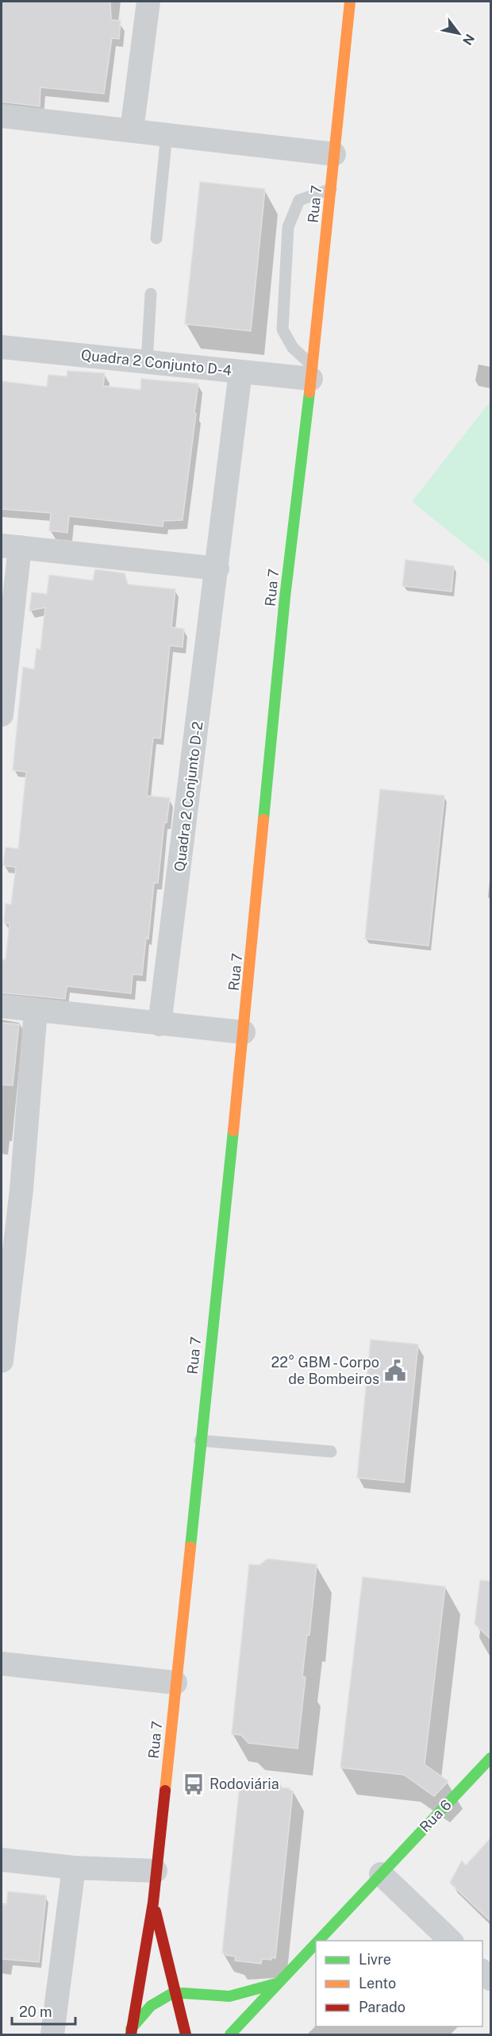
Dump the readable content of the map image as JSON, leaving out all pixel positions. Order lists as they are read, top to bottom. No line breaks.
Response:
{"streets":{"main road":["Rua 7","Rua 6"],"street":["Quadra 2 Conjunto D-4","Quadra 2 Conjunto D-2"]},"crossings":[["Rua 7","Quadra 2 Conjunto D-4"],["Quadra 2 Conjunto D-4","Quadra 2 Conjunto D-2"]],"places":{"public building":["22° GBM - Corpo de Bombeiros"],"bus stop":["Rodoviária"]},"legend":["Livre","Lento","Parado"],"scale_bar":"20 m","north":"bottom right"}
